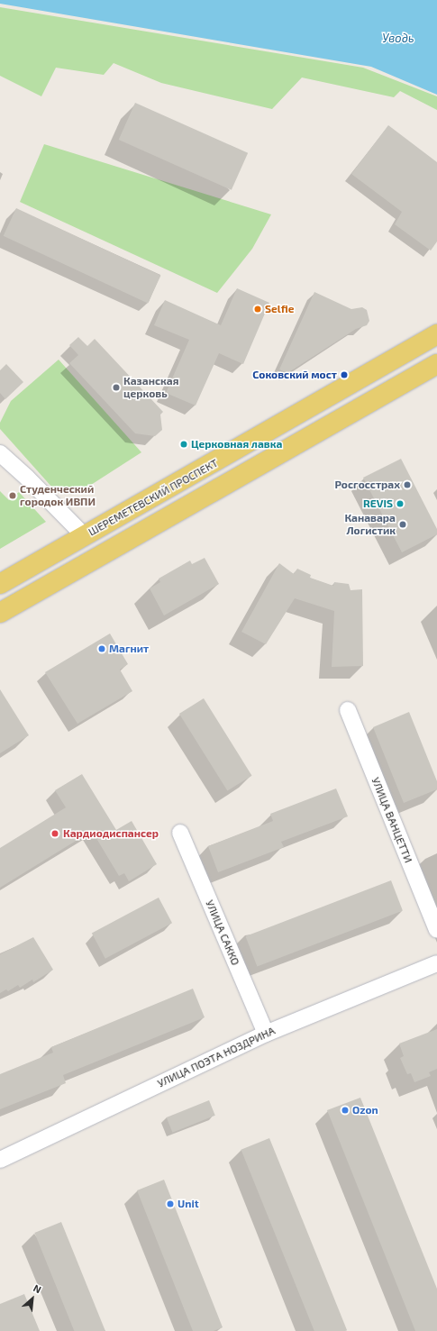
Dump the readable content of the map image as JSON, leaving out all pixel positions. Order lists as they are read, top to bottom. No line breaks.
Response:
{"streets":{"main road":["ШЕРЕМЕТЕВСКИЙ ПРОСПЕКТ"],"street":["УЛИЦА ВАНЦЕТТИ","УЛИЦА САККО","УЛИЦА ПОЭТА НОЗДРИНА"]},"crossings":[["УЛИЦА САККО","УЛИЦА ПОЭТА НОЗДРИНА"]],"water":["Уводь"],"places":["Selfie","Соковский мост","Казанская церковь","Церковная лавка","Росгосстрах","Студенческий городок ИВПИ","REVIS","Канавара Логистик","Магнит","Кардиодиспансер","Ozon","Unit"],"north":"top right"}
